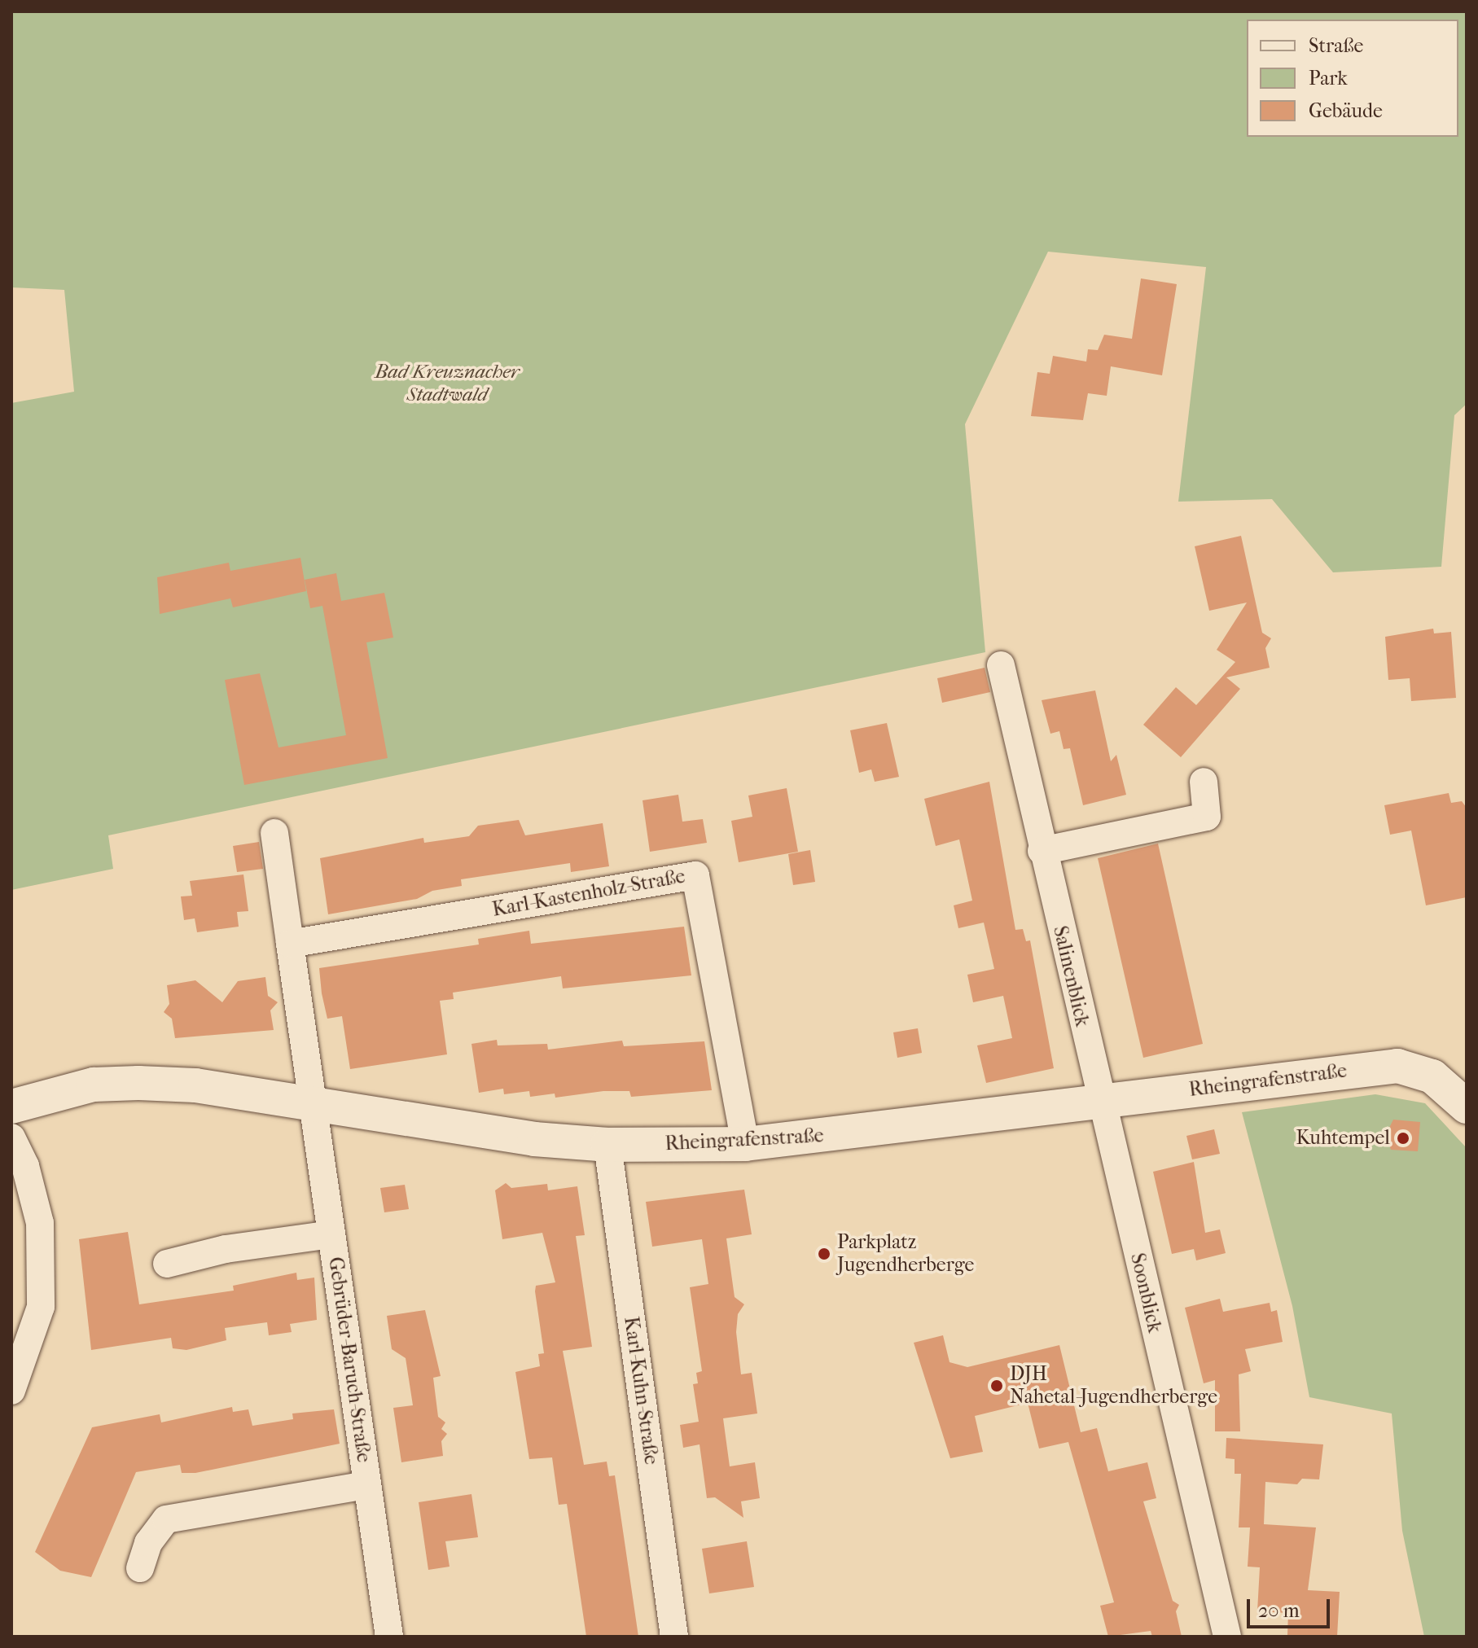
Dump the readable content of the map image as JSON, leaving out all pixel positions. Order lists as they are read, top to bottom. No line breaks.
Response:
{"streets":{"street":["Karl-Kastenholz-Straße","Salinenblick","Rheingrafenstraße","Soonblick","Gebrüder-Baruch-Straße","Karl-Kuhn-Straße"]},"crossings":[["Karl-Kastenholz-Straße","Rheingrafenstraße"],["Salinenblick","Rheingrafenstraße"],["Salinenblick","Soonblick"],["Rheingrafenstraße","Soonblick"],["Rheingrafenstraße","Gebrüder-Baruch-Straße"],["Rheingrafenstraße","Karl-Kuhn-Straße"]],"parks":["Bad Kreuznacher Stadtwald"],"places":["Kuhtempel","Parkplatz Jugendherberge","DJH Nahetal-Jugendherberge"],"legend":["Straße","Park","Gebäude"],"scale_bar":"20 m"}
